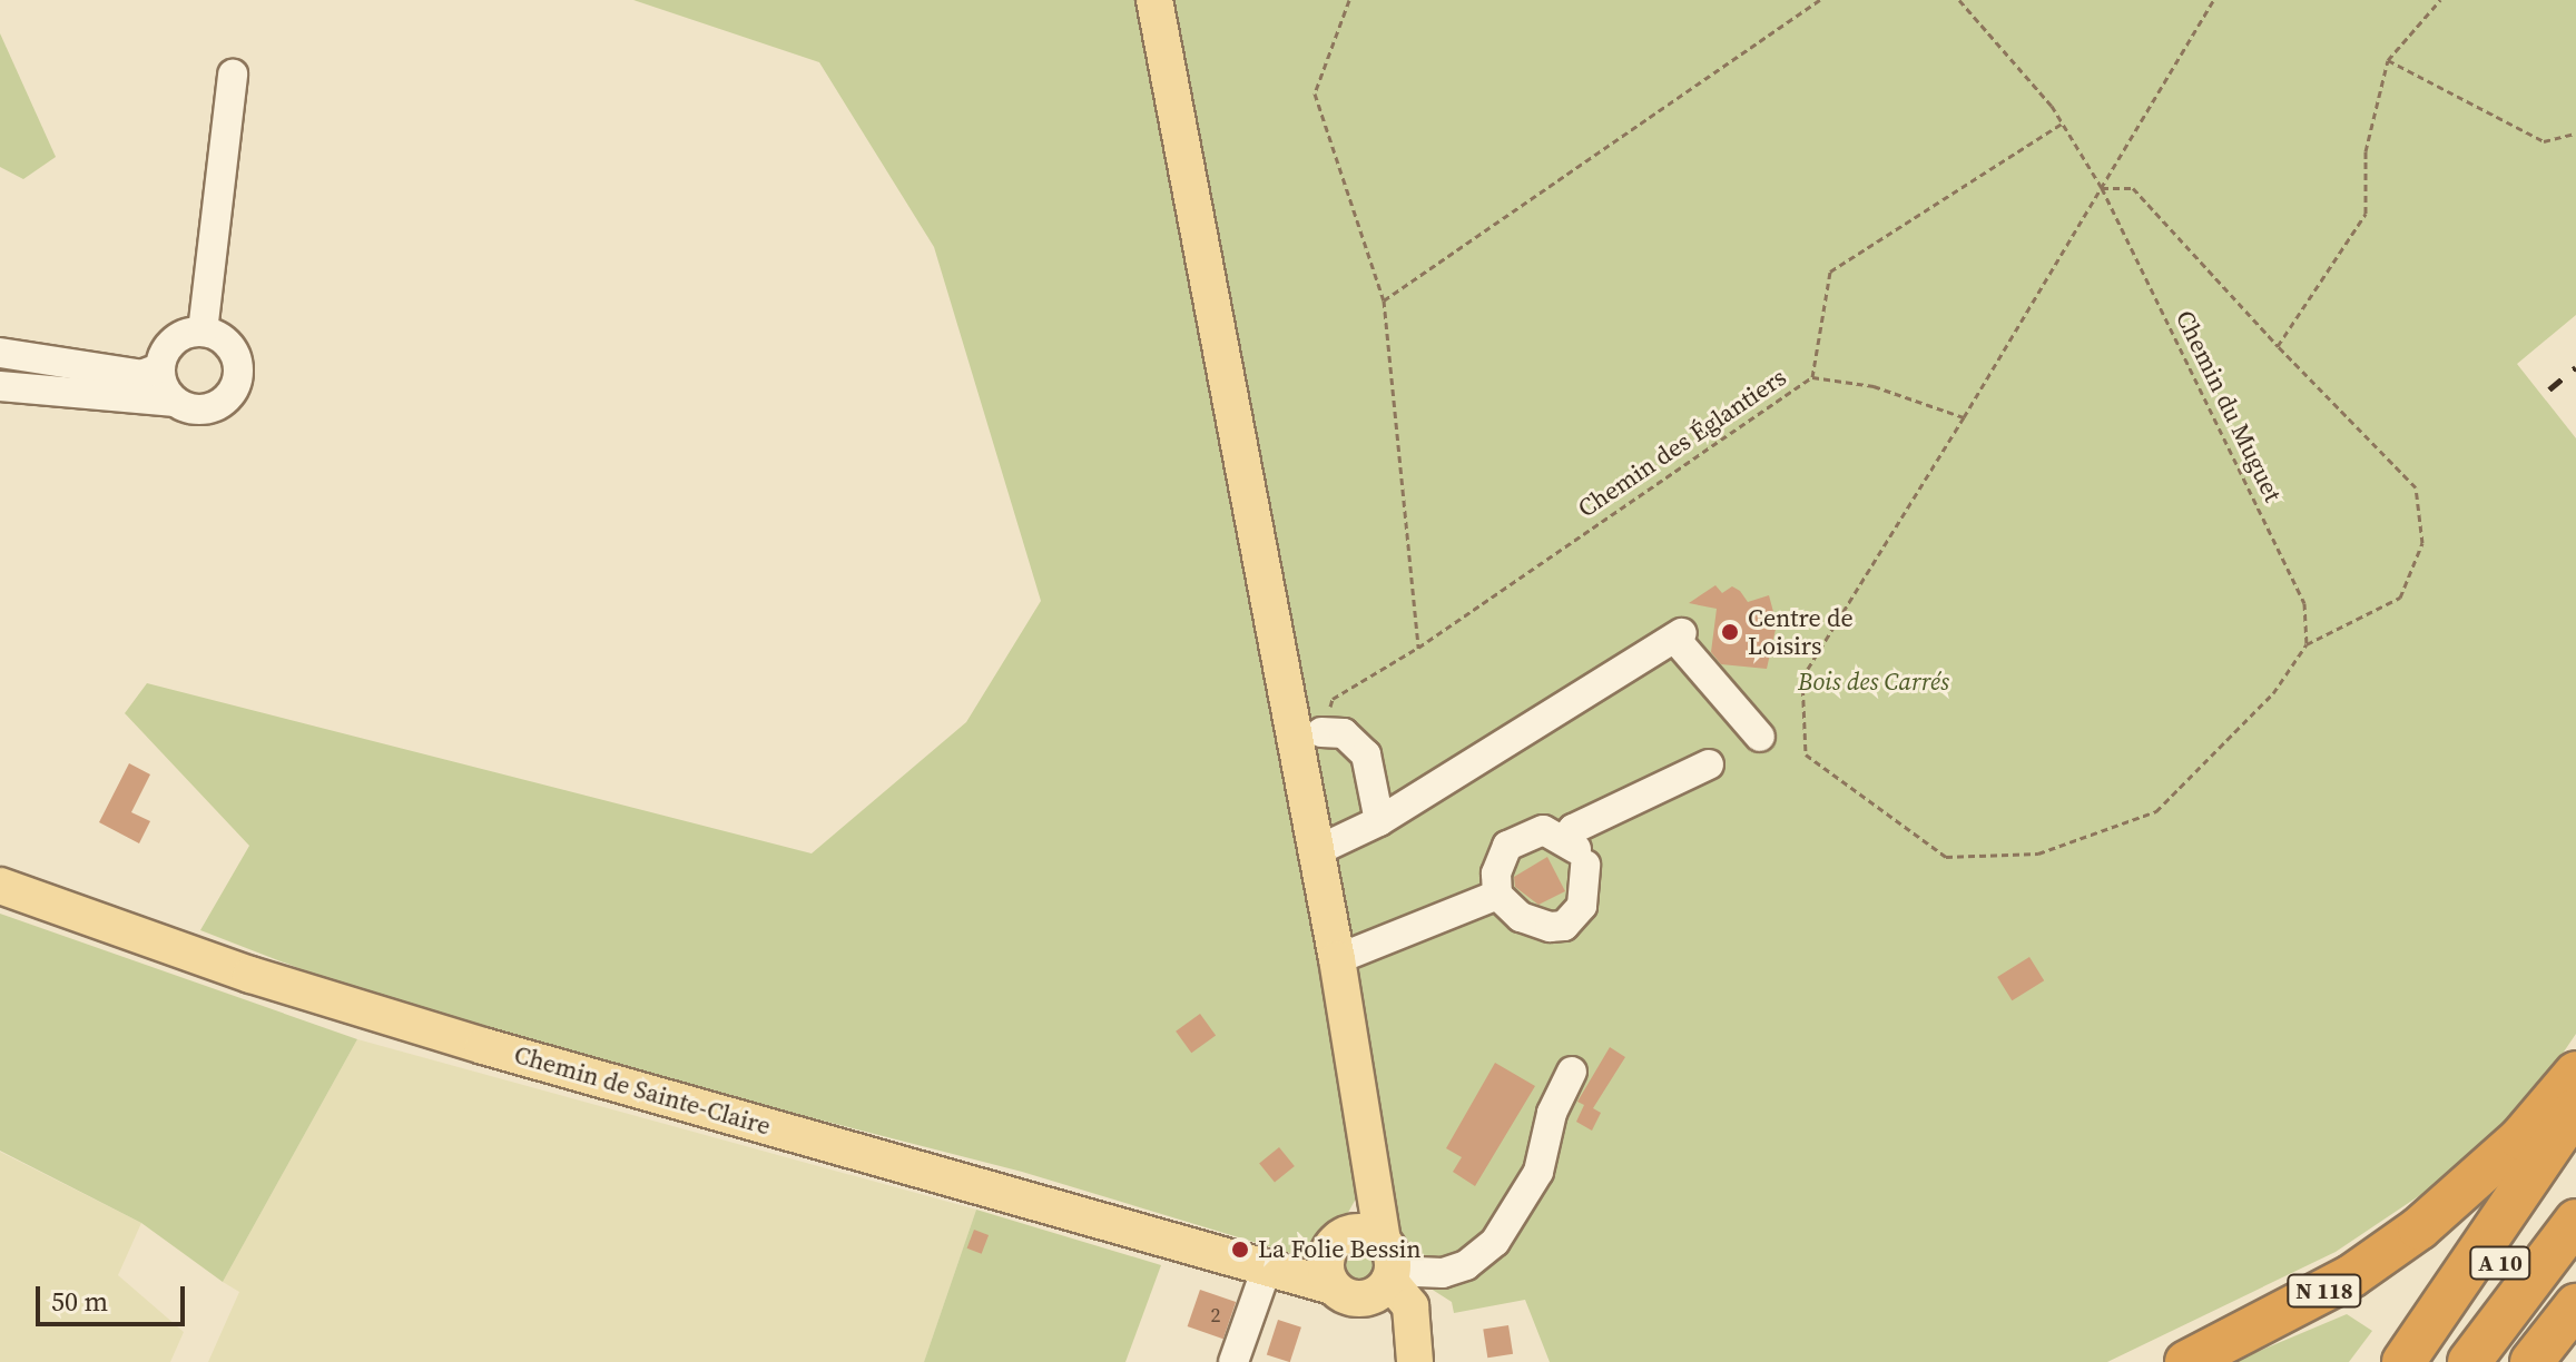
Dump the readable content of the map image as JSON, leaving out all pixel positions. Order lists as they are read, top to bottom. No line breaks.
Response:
{"streets":{"highway":["A 10","N 118"],"main road":["Chemin de Sainte-Claire"],"path":["Chemin du Muguet","Chemin des Églantiers"]},"parks":["Bois des Carrés"],"places":["Centre de Loisirs","La Folie Bessin"],"house_numbers":["2"],"scale_bar":"50 m"}
